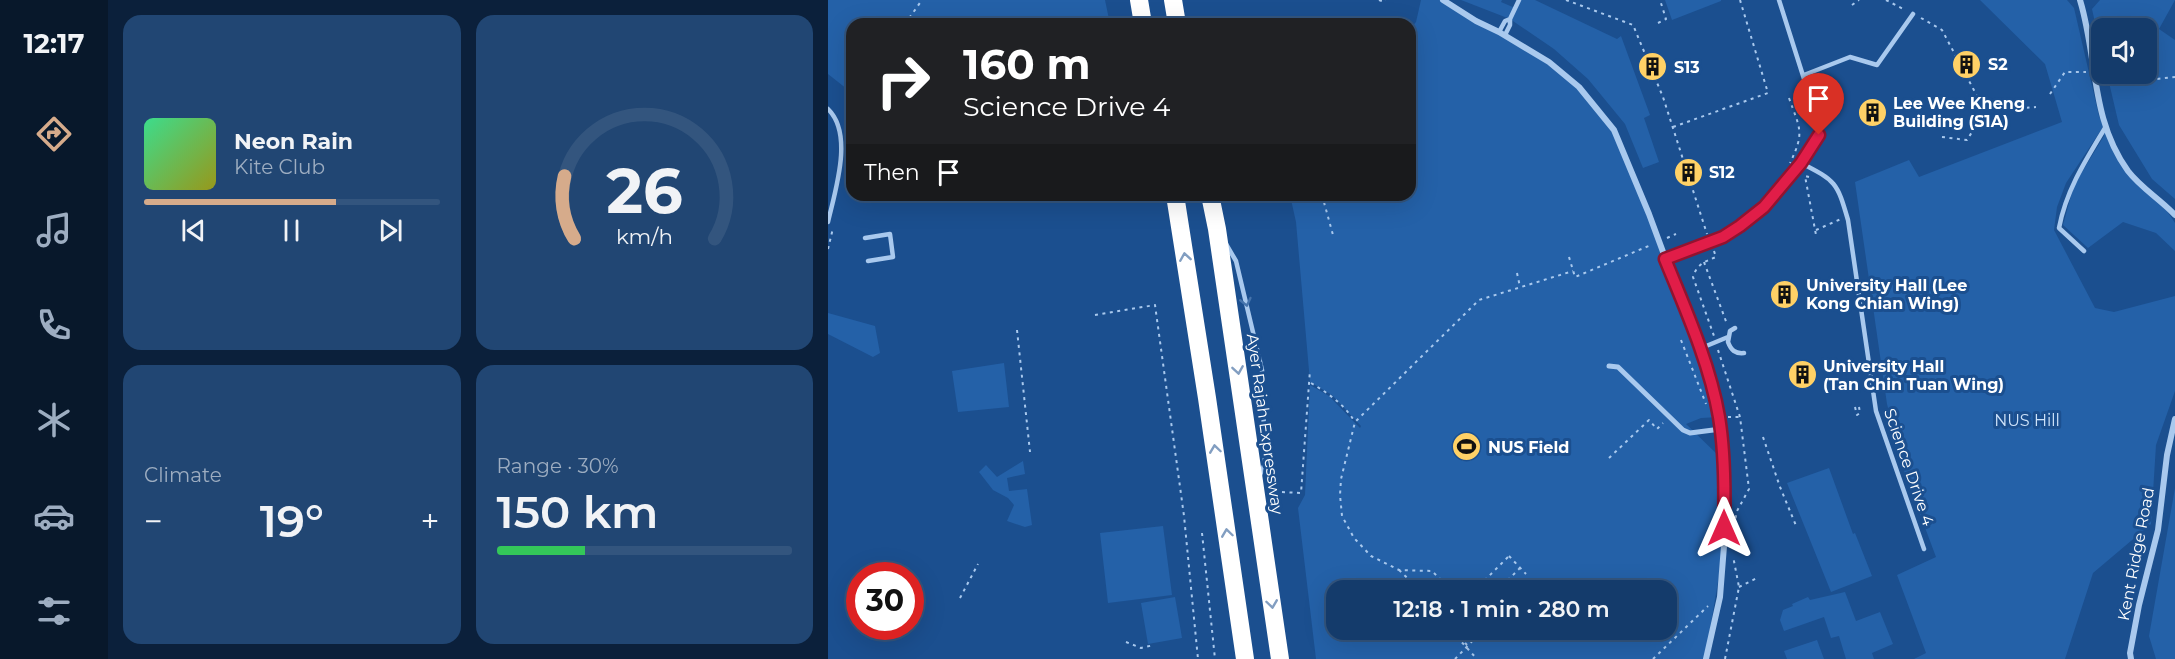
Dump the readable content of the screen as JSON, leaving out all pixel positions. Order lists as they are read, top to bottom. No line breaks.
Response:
{"streets":{"highway":["Ayer Rajah Expressway"],"street":["Kent Ridge Road"],"lane":["Science Drive 4"]},"parks":["NUS Hill"],"places":{"building":["S2","S13","Lee Wee Kheng Building (S1A)","S12","University Hall (Lee Kong Chian Wing)","University Hall (Tan Chin Tuan Wing)"],"sports":["NUS Field"]},"page":{"tabs":"12:17","turn":["160 m","Science Drive 4"],"song":["Neon Rain","Kite Club"],"then":"Then","tile":["Climate",["Range · 30%","150 km"]],"heat":["−","19°","+"],"limit":"30","trip":"12:18 · 1 min · 280 m","gauge":["26","km/h"]}}
